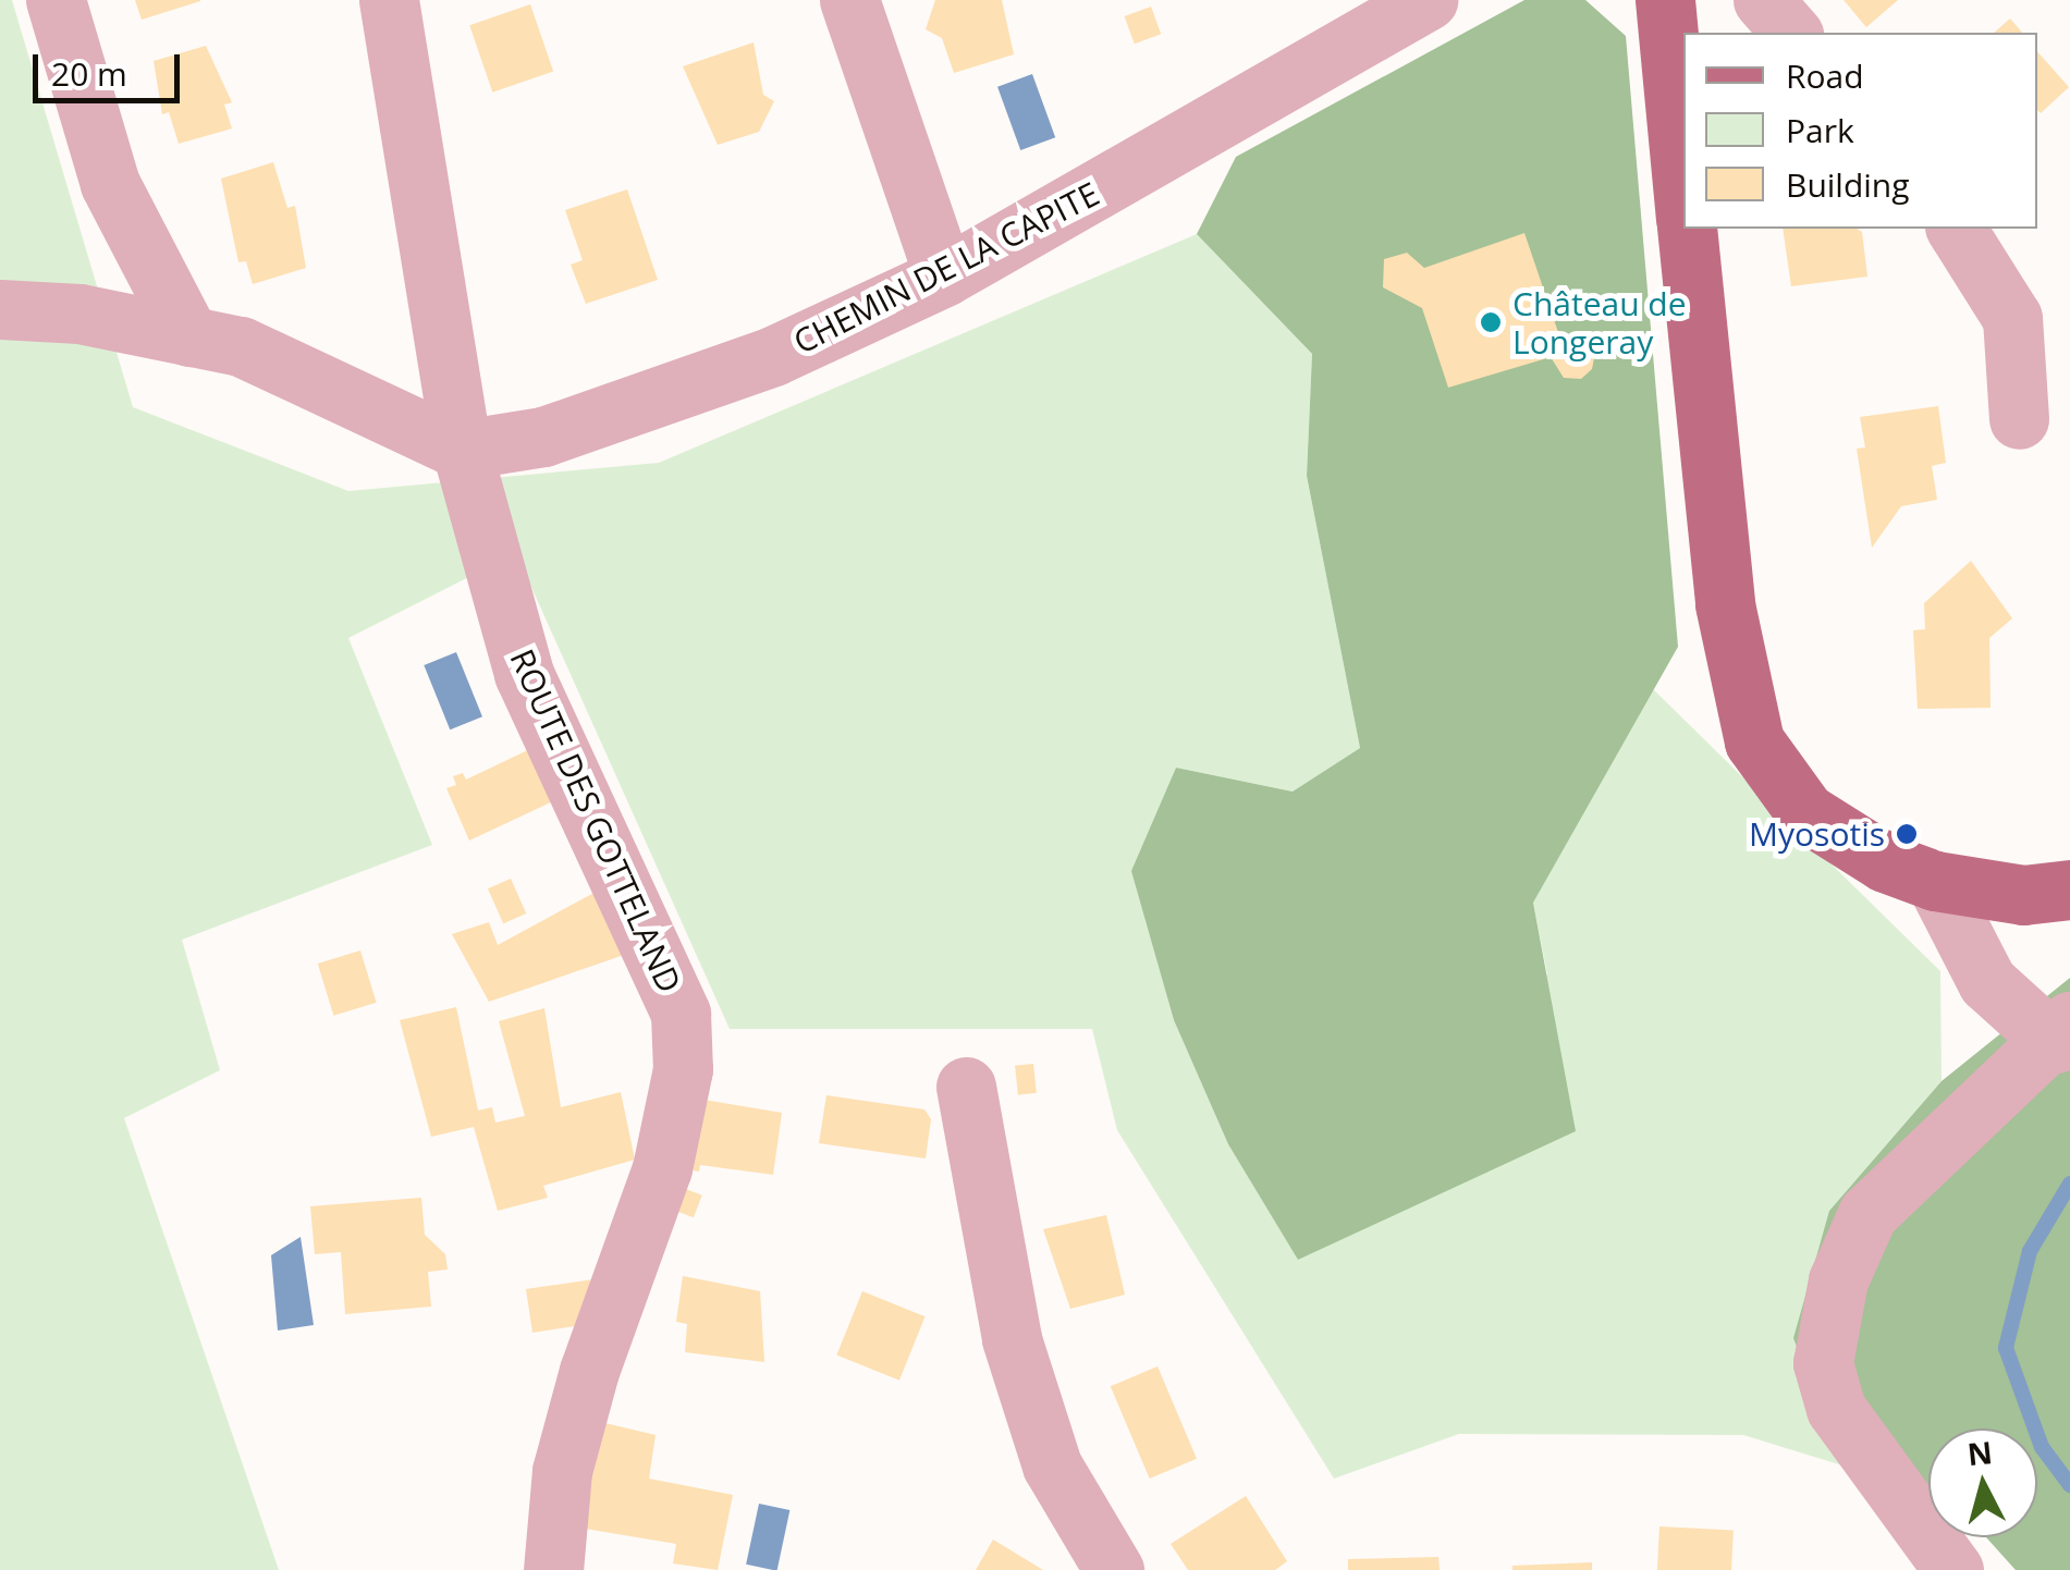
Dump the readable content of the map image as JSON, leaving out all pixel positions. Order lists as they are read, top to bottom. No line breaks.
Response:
{"streets":{"street":["CHEMIN DE LA CAPITE","ROUTE DES GOTTELAND"]},"crossings":[["CHEMIN DE LA CAPITE","ROUTE DES GOTTELAND"]],"places":["Château de Longeray","Myosotis"],"legend":["Road","Park","Building"],"scale_bar":"20 m","north":"top"}
